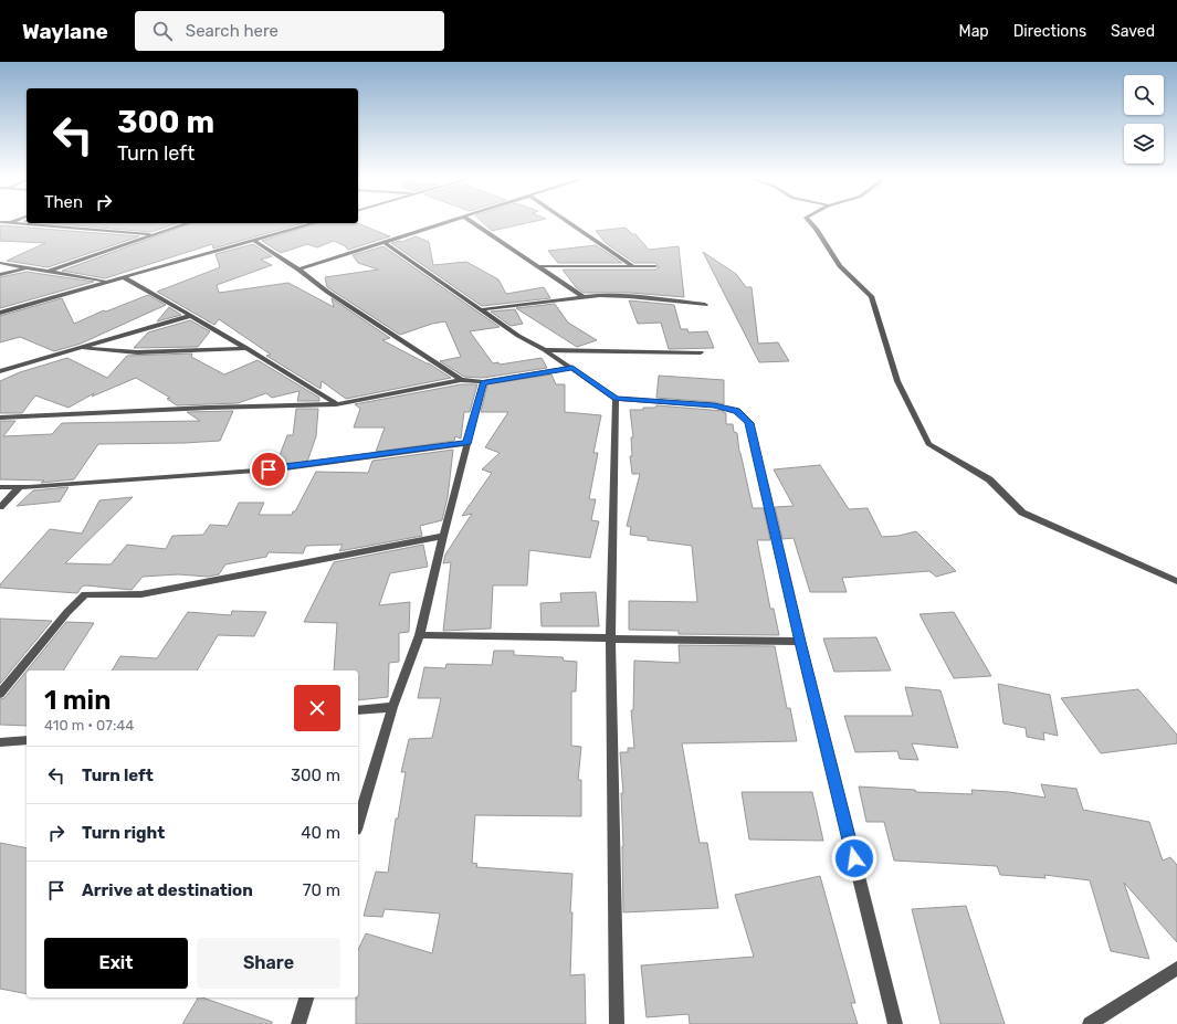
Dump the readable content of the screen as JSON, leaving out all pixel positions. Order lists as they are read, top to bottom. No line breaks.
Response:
{"page":{"header":"Waylane","search":"Search here","nav":["Map","Directions","Saved"],"turn":["300 m","Turn left"],"then":"Then","heading":["1 min","410 m · 07:44"],"list":[{"name":"Turn left","value":"300 m"},{"name":"Turn right","value":"40 m"},{"name":"Arrive at destination","value":"70 m"}],"buttons":["Exit","Share"]}}
